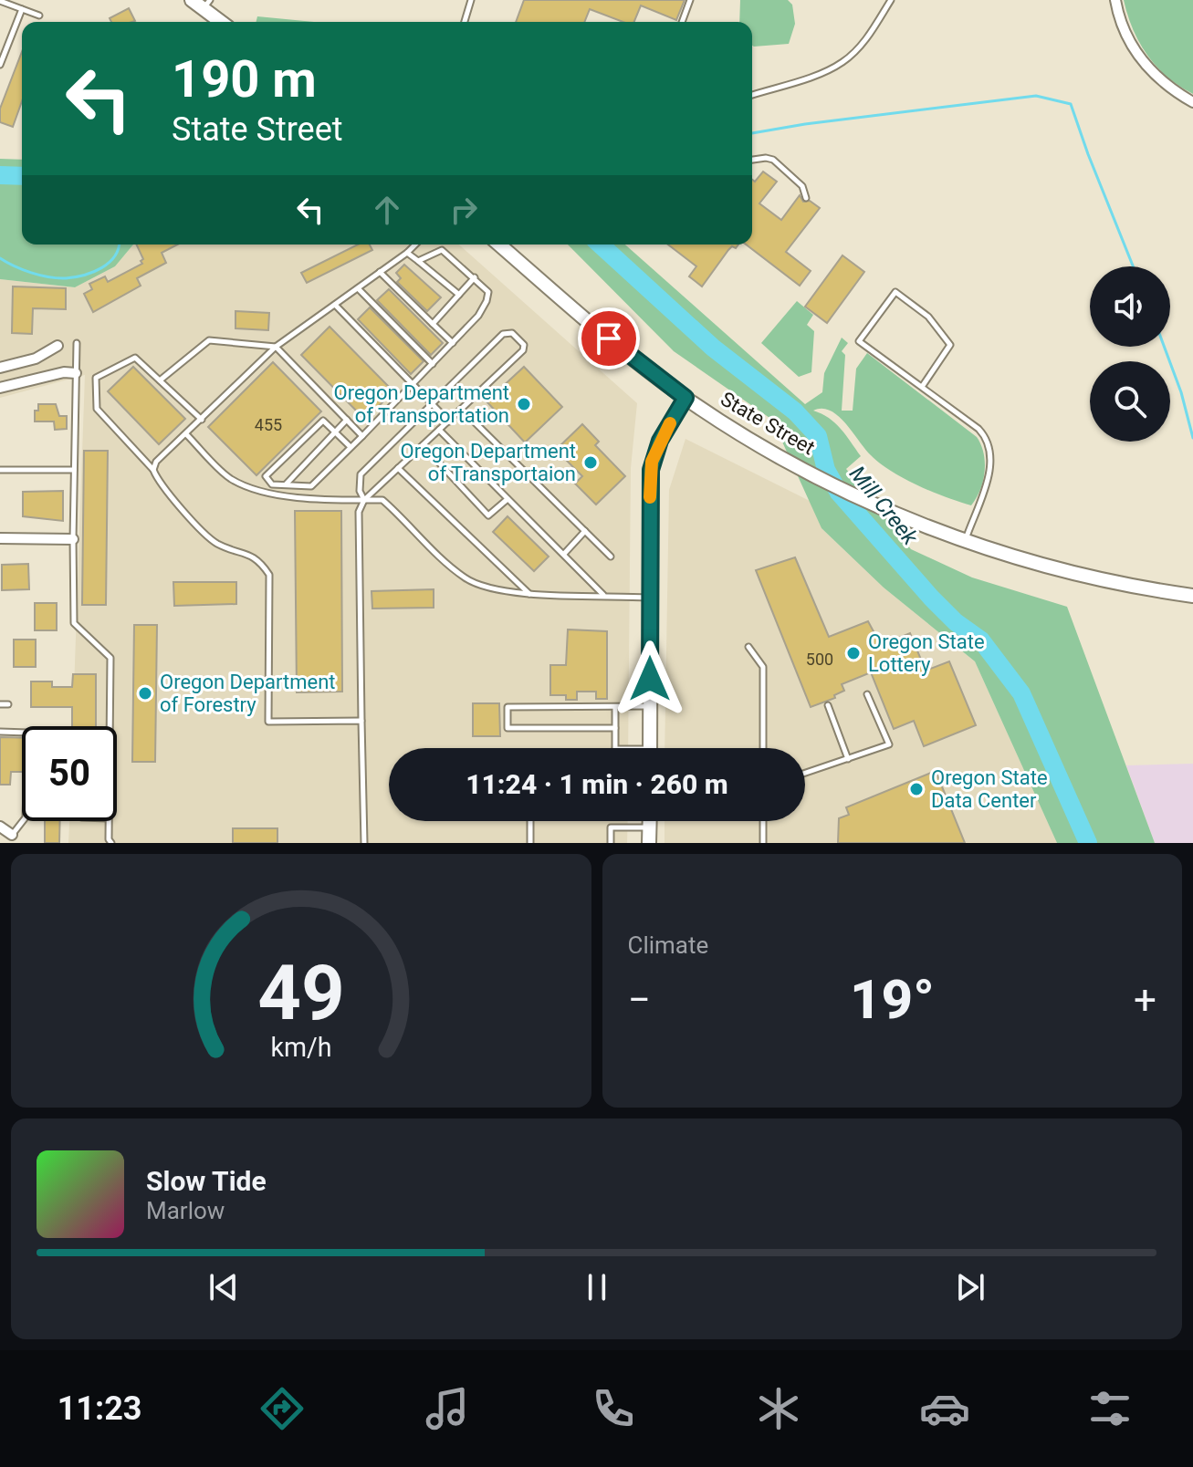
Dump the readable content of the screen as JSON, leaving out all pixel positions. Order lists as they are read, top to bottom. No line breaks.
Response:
{"streets":{"main road":["State Street"]},"water":["Mill Creek"],"places":["Oregon Department of Transportation","Oregon Department of Transportaion","Oregon State Lottery","Oregon Department of Forestry","Oregon State Data Center"],"house_numbers":["455","500"],"page":{"turn":["190 m","State Street"],"limit":"50","trip":"11:24 · 1 min · 260 m","tile":"Climate","heat":["−","19°","+"],"song":["Slow Tide","Marlow"],"tabs":"11:23","gauge":["49","km/h"]}}
